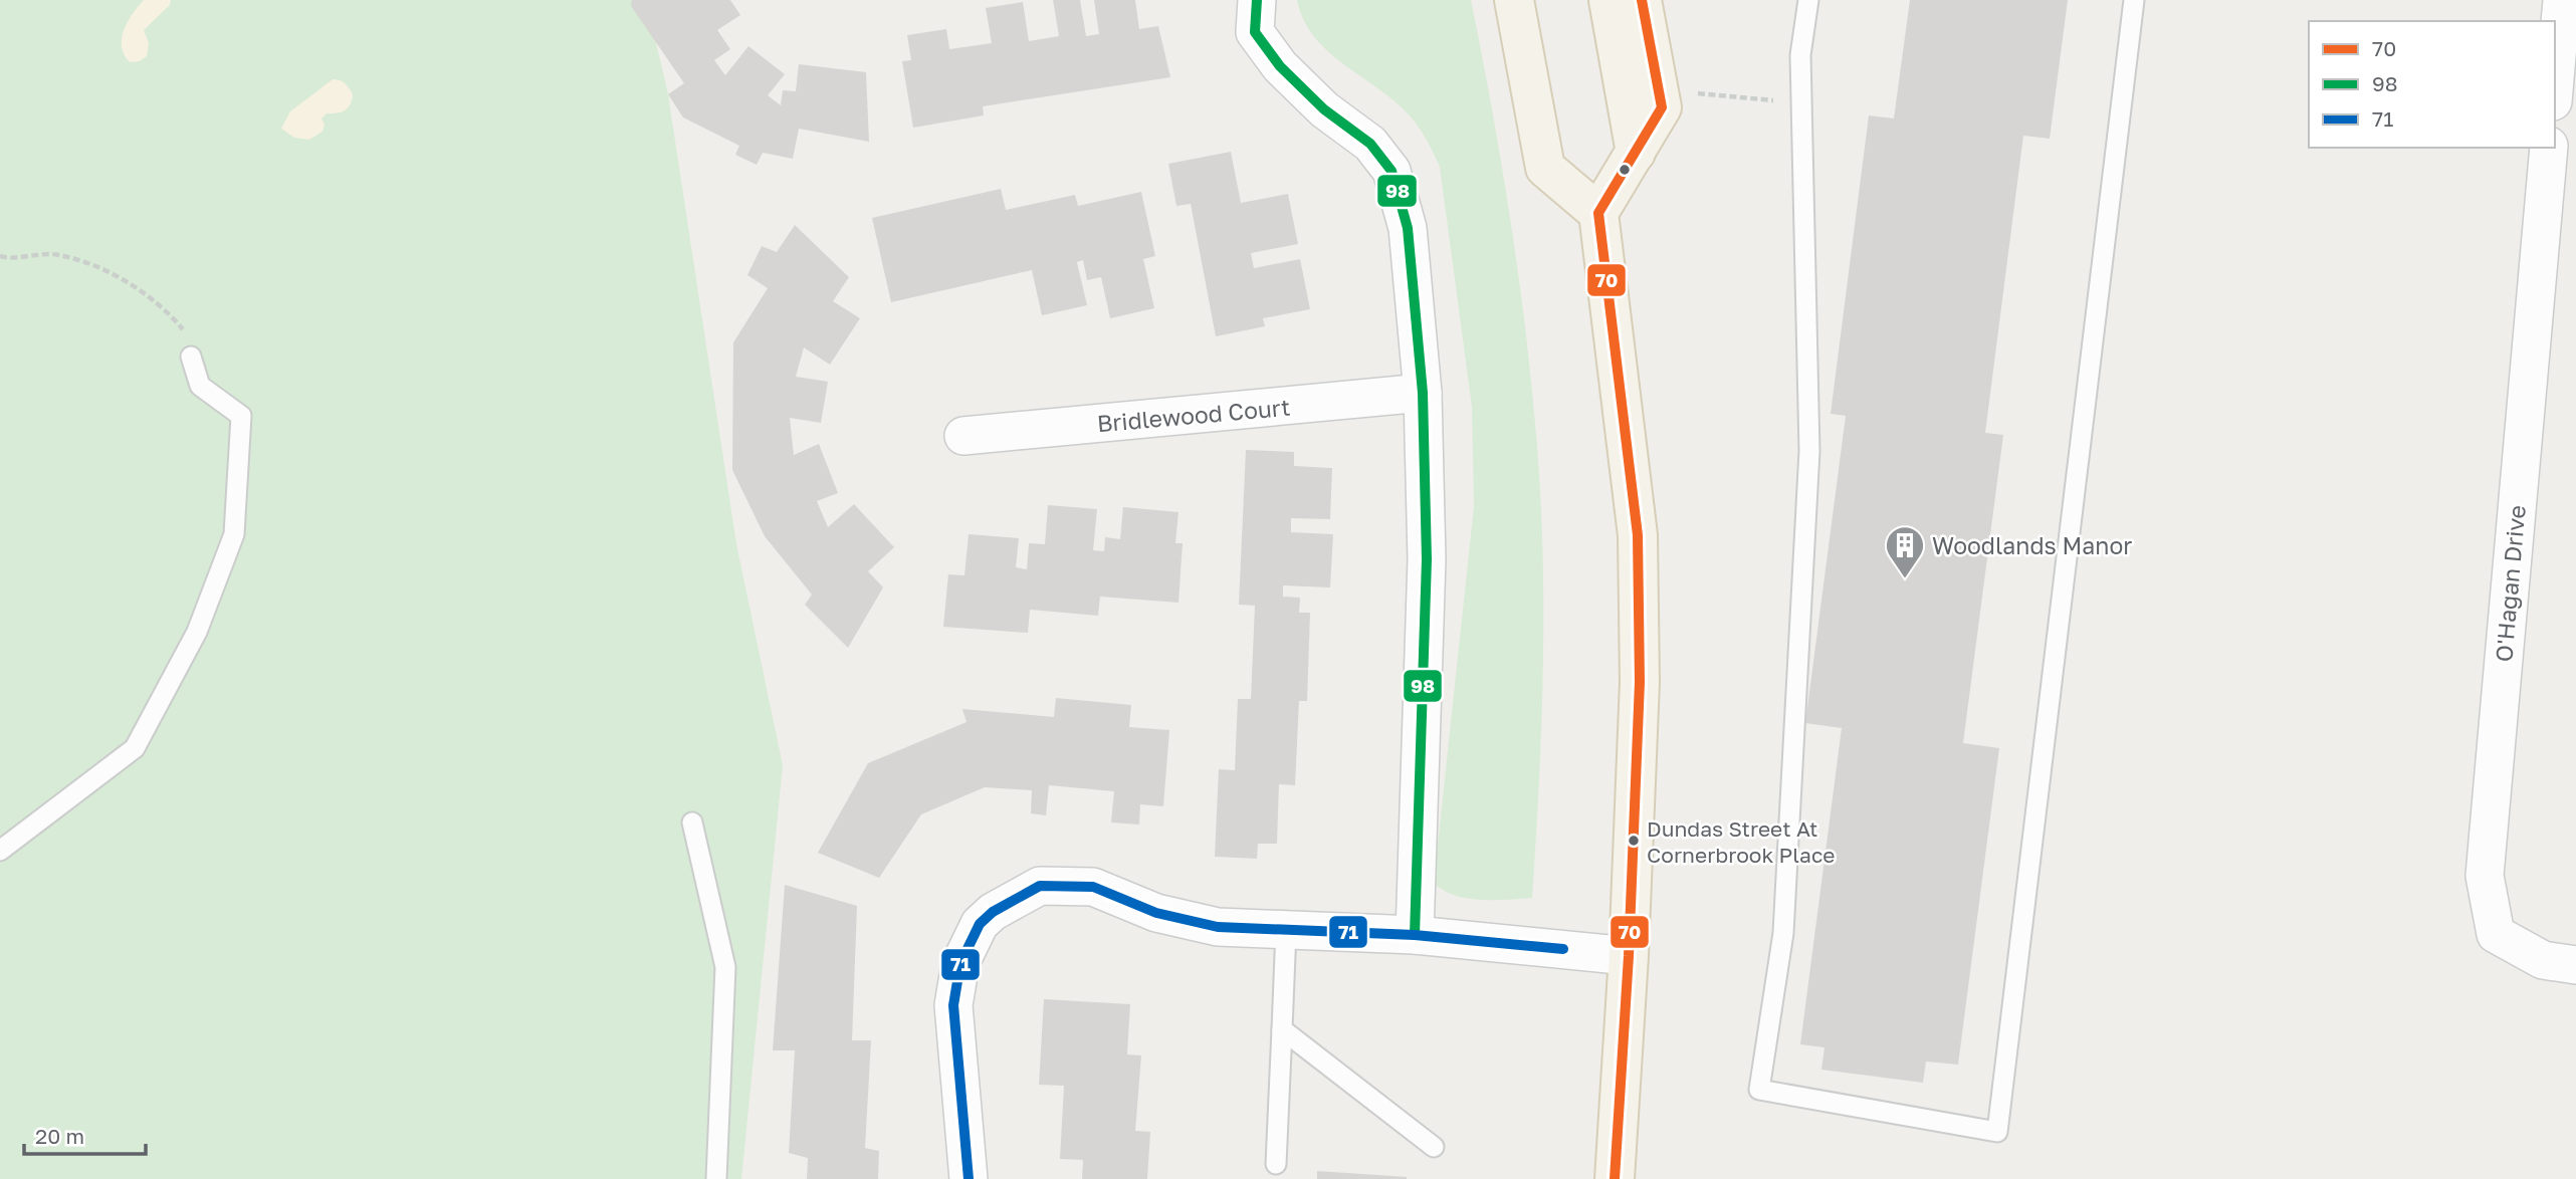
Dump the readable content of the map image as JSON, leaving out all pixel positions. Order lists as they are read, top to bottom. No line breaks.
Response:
{"streets":{"street":["Bridlewood Court","O'Hagan Drive"]},"places":{"building":["Woodlands Manor"],"other":["Dundas Street At Cornerbrook Place"]},"lines":["transit line 70","transit line 98","transit line 71"],"legend":["70","98","71"],"scale_bar":"20 m"}
